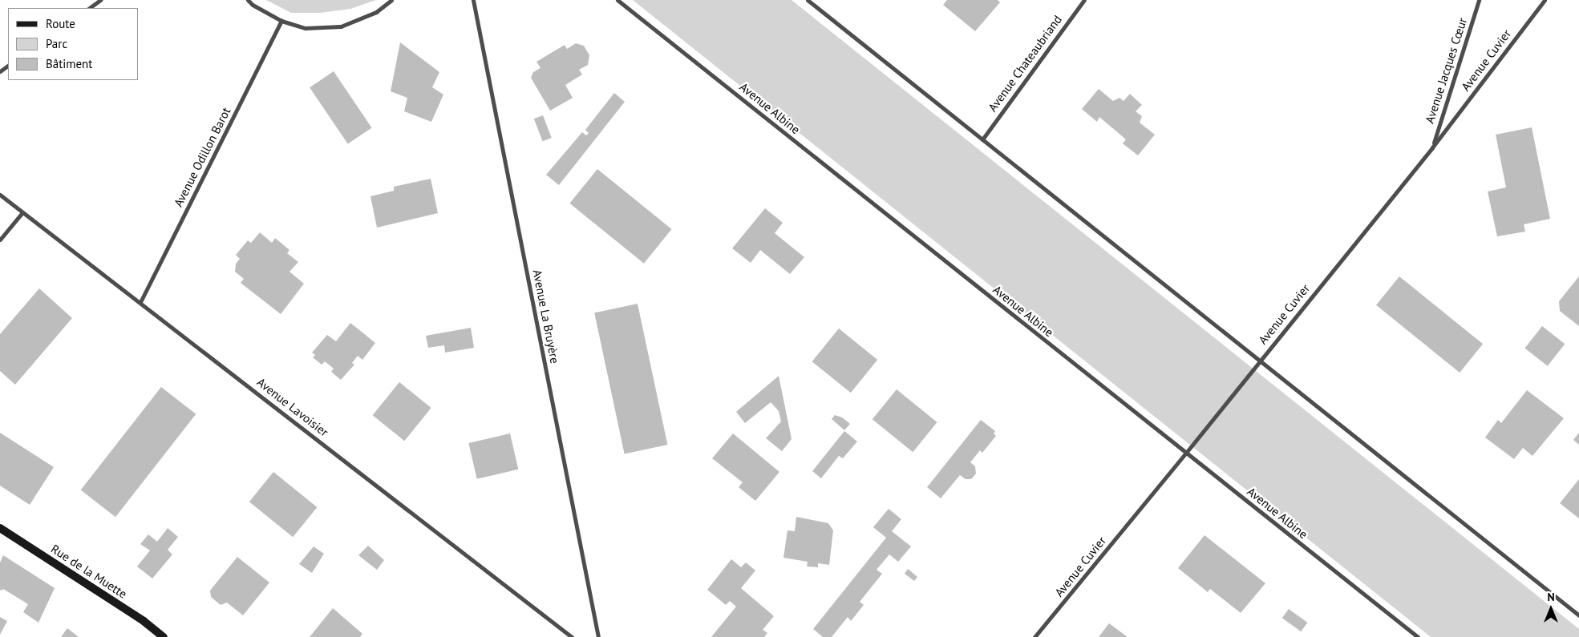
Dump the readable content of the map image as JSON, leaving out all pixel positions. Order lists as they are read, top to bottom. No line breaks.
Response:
{"streets":{"street":["Avenue Cuvier","Avenue Chateaubriand","Avenue Jacques Cœur","Avenue Albine","Avenue Odillon Barot","Avenue La Bruyère","Avenue Lavoisier","Rue de la Muette"]},"crossings":[["Avenue Cuvier","Avenue Jacques Cœur"],["Avenue Cuvier","Avenue Albine"],["Avenue Odillon Barot","Avenue Lavoisier"]],"legend":["Route","Parc","Bâtiment"],"north":"top"}
